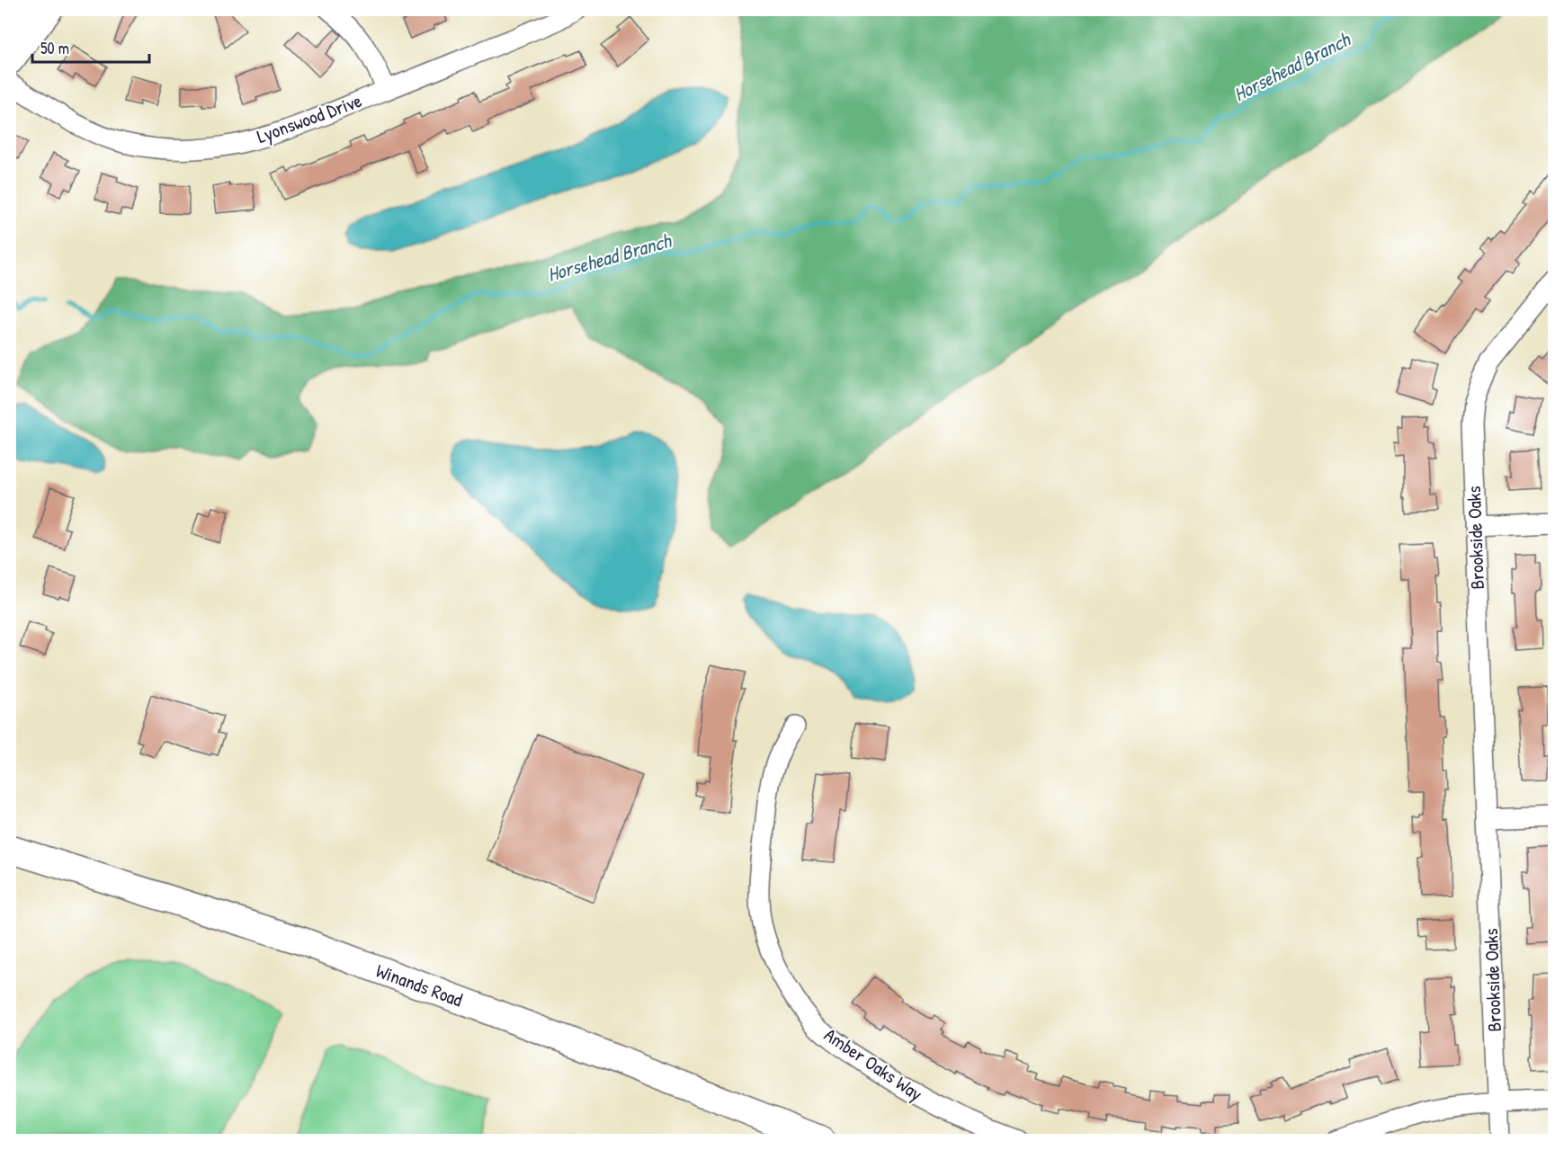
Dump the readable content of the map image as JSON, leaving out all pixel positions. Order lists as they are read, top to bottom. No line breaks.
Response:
{"streets":{"street":["Lyonswood Drive","Brookside Oaks","Winands Road","Amber Oaks Way"]},"water":["Horsehead Branch"],"scale_bar":"50 m"}
